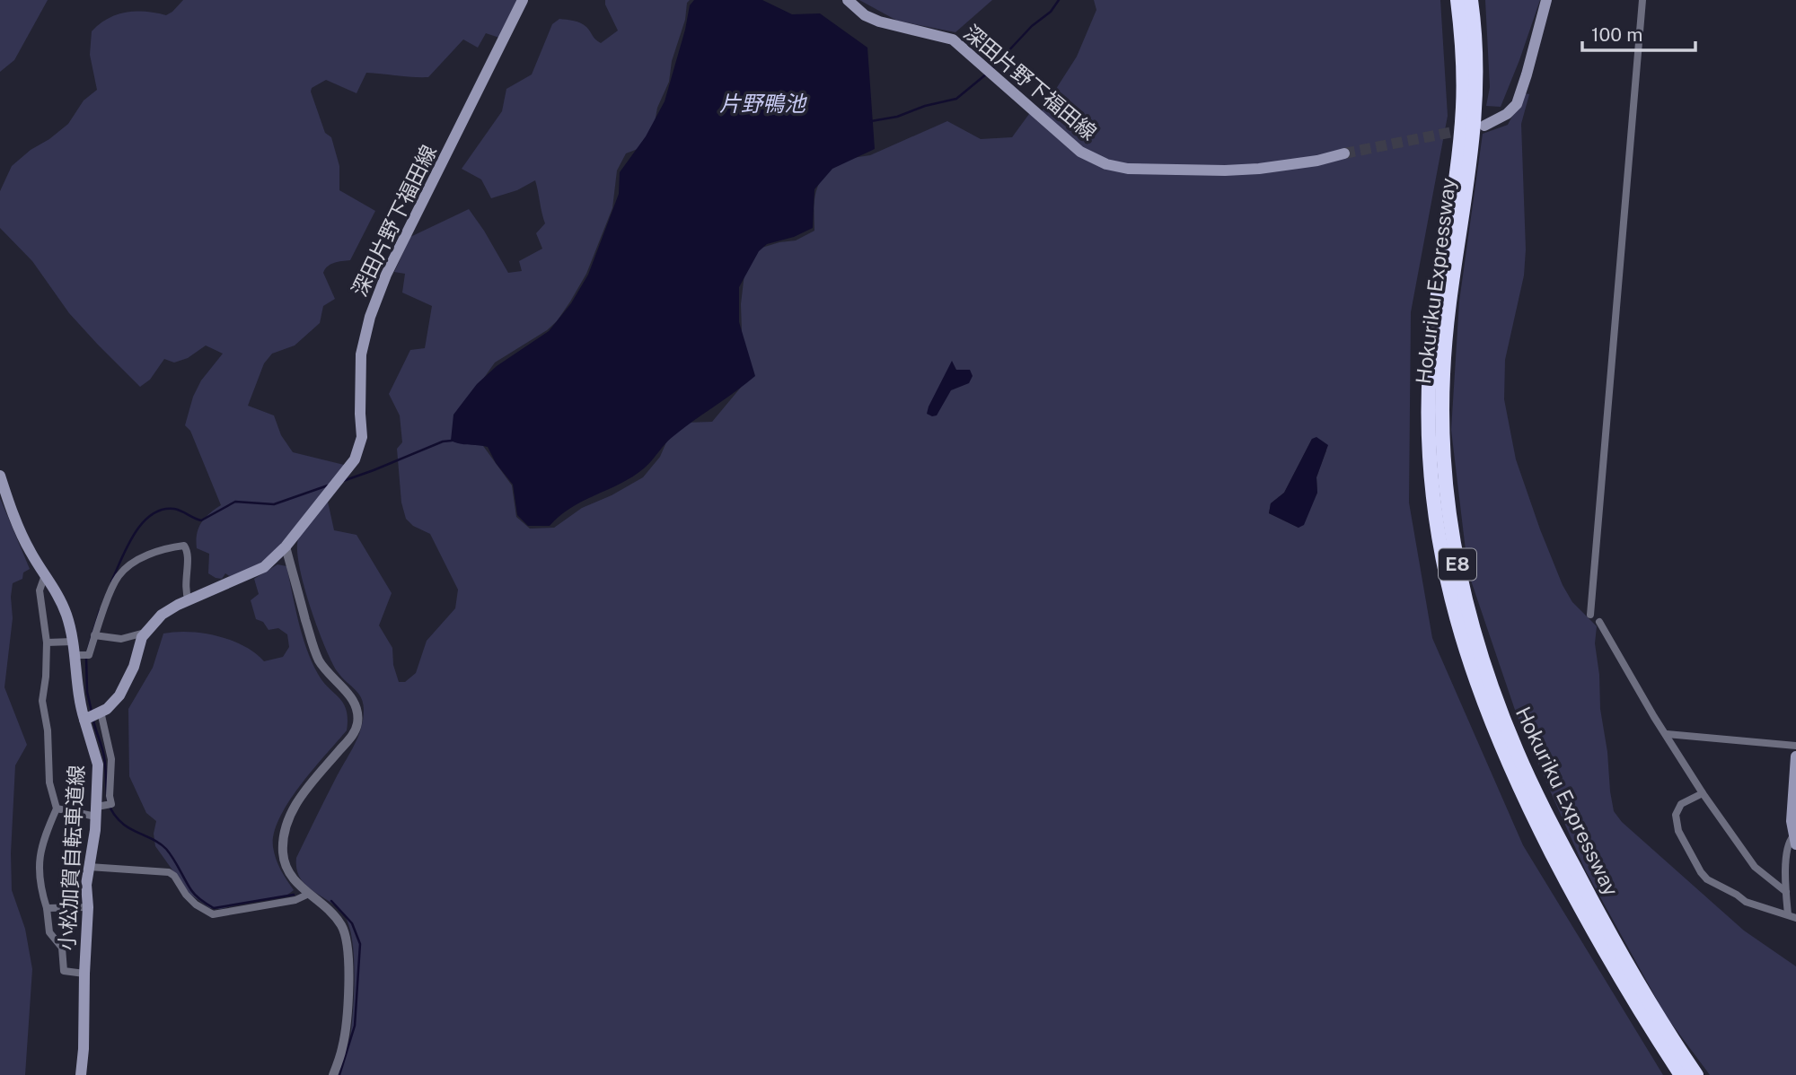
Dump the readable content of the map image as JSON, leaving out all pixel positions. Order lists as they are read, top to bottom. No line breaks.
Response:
{"streets":{"highway":["Hokuriku Expressway","E8"],"main road":["深田片野下福田線","小松加賀自転車道線"]},"water":["片野鴨池"],"scale_bar":"100 m"}
